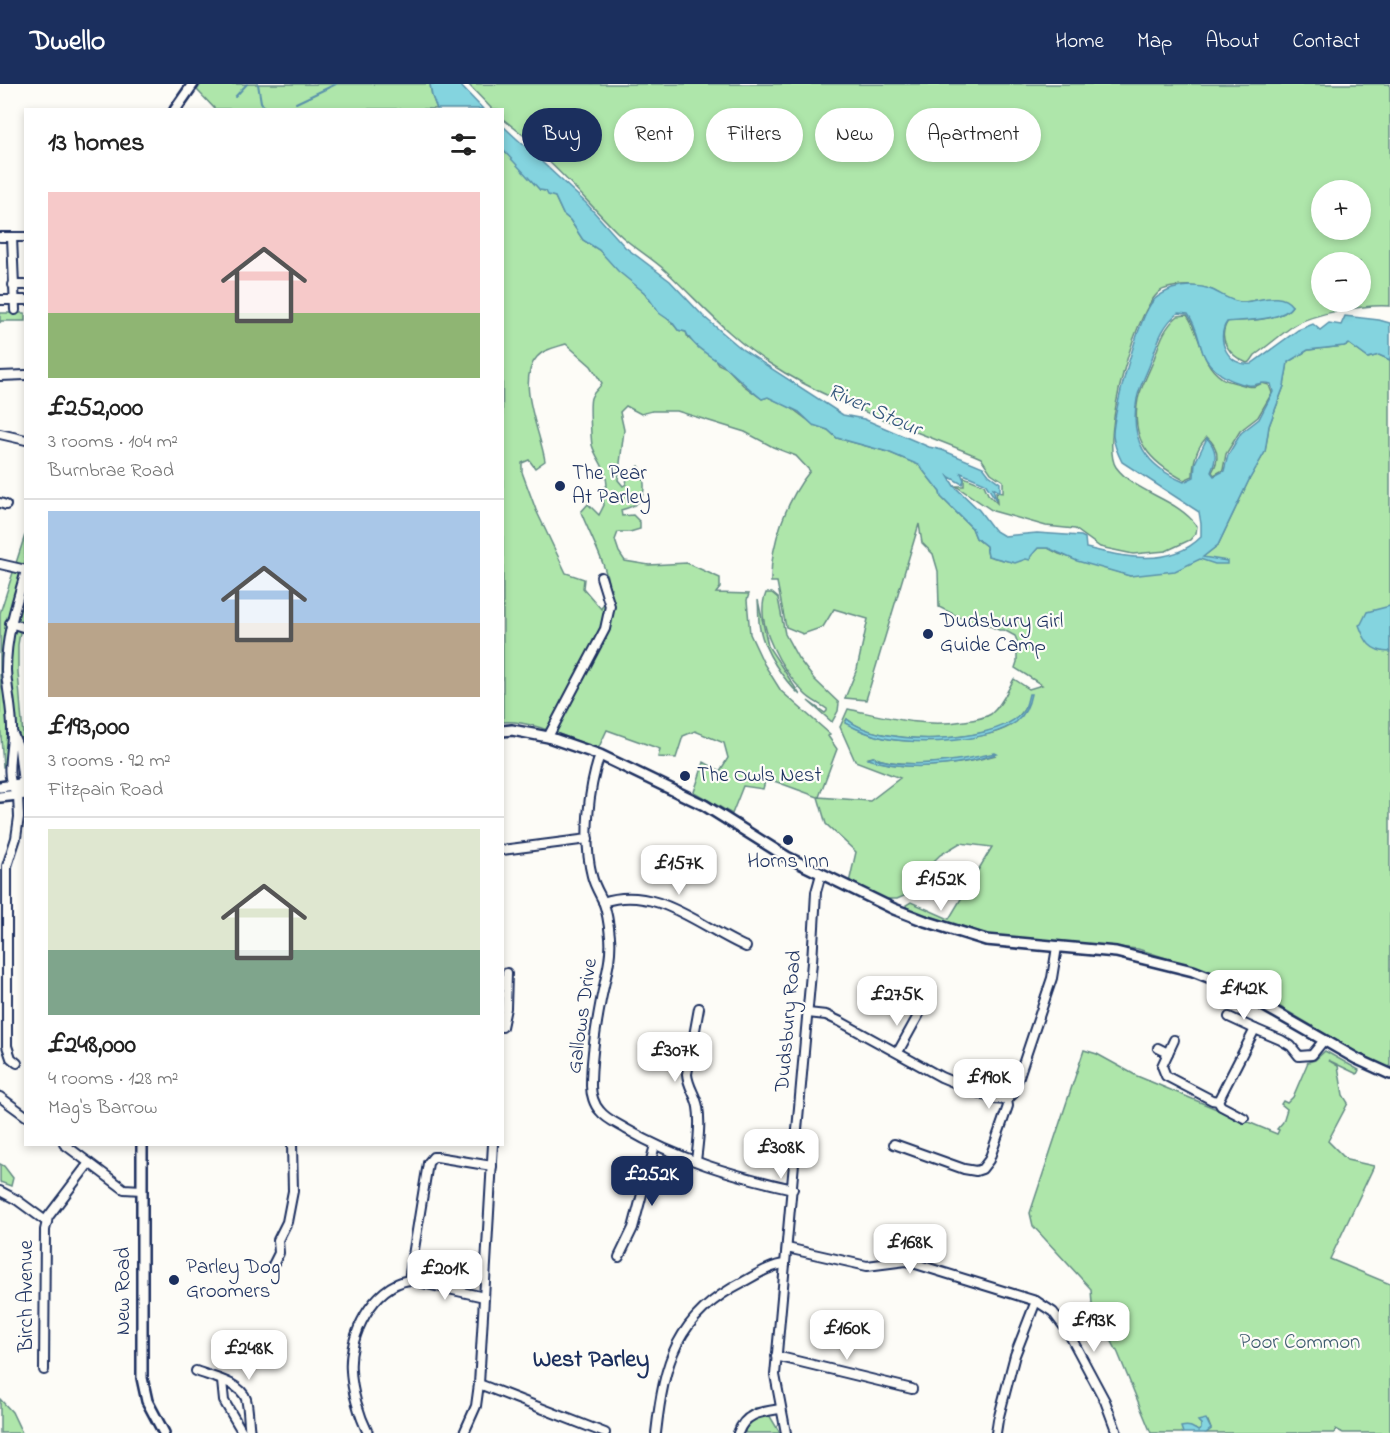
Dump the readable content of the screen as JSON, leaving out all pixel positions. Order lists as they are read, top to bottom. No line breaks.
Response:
{"streets":{"main road":["New Road"],"street":["Gallows Drive","Dudsbury Road","Birch Avenue"]},"crossings":[["Gallows Drive","Dudsbury Road"]],"districts":["West Parley"],"water":["River Stour"],"parks":["Poor Common"],"places":["The Pear At Parley","Dudsbury Girl Guide Camp","The Owls Nest","Horns Inn","Parley Dog Groomers"],"page":{"header":"Dwello","nav":["Home","Map","About","Contact"],"chip":["Buy","Rent","Filters","New","Apartment"],"heading":"13 homes","map_buttons":["+","−"],"list":[{"name":"£252,000","note":"3 rooms · 104 m² · Burnbrae Road"},{"name":"£193,000","note":"3 rooms · 92 m² · Fitzpain Road"},{"name":"£248,000","note":"4 rooms · 128 m² · Mag's Barrow"}],"price":["£157K","£152K","£142K","£275K","£307K","£190K","£308K","£252K","£168K","£201K","£193K","£160K","£248K"]}}
